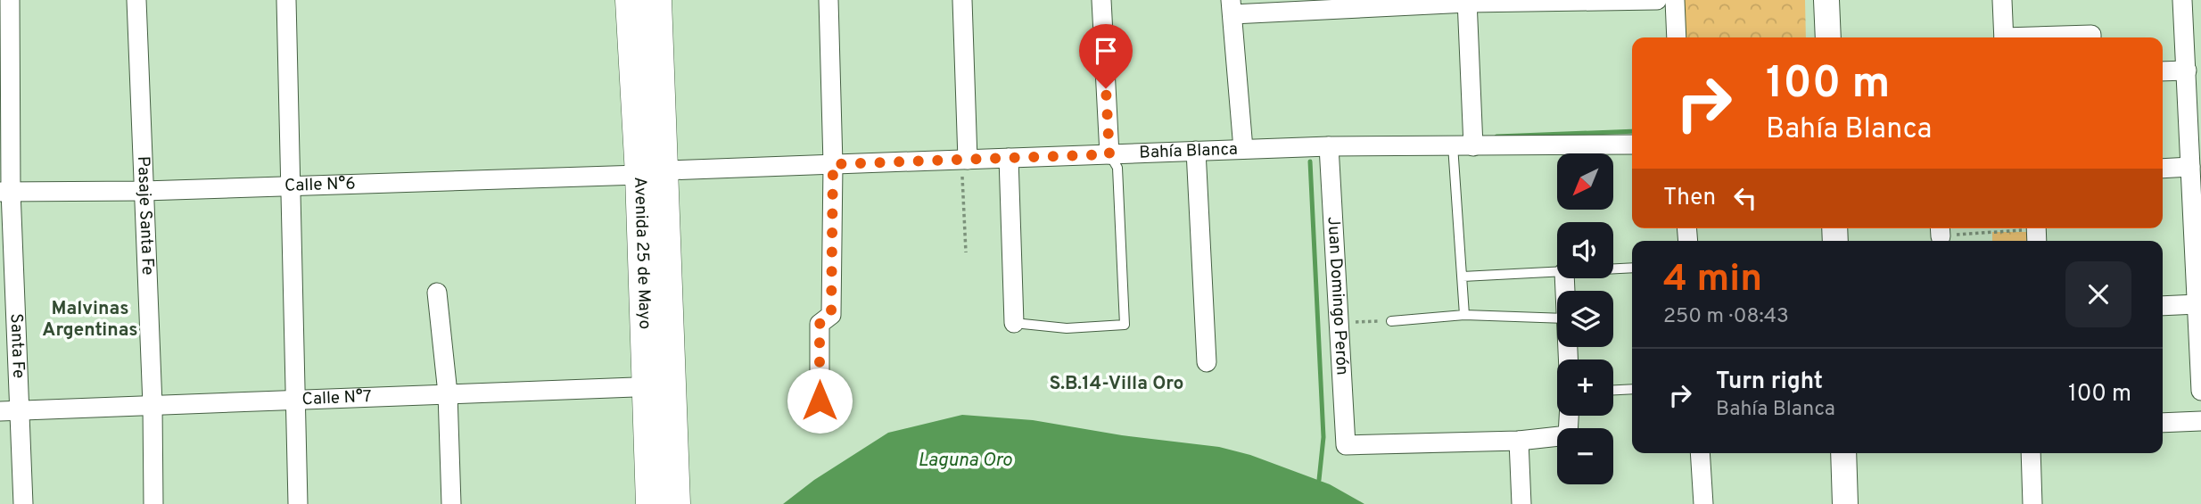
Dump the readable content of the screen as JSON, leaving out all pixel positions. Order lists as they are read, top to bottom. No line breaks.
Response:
{"streets":{"main road":["Avenida 25 de Mayo"],"street":["Bahía Blanca","Calle N°6","Pasaje Santa Fe","Juan Domingo Perón","Santa Fe","Calle N°7"]},"crossings":[["Bahía Blanca","Calle N°6"],["Bahía Blanca","Avenida 25 de Mayo"],["Bahía Blanca","Juan Domingo Perón"],["Calle N°6","Pasaje Santa Fe"],["Calle N°6","Avenida 25 de Mayo"],["Calle N°6","Santa Fe"],["Pasaje Santa Fe","Calle N°7"],["Avenida 25 de Mayo","Calle N°7"],["Santa Fe","Calle N°7"]],"districts":["Malvinas Argentinas","S.B.14-Villa Oro"],"water":["Laguna Oro"],"north":"bottom left","page":{"turn":["100 m","Bahía Blanca"],"map_buttons":["+","−"],"then":"Then","heading":["4 min","250 m · 08:43"],"list":[{"name":"Turn right","note":"Bahía Blanca","value":"100 m"}]}}
